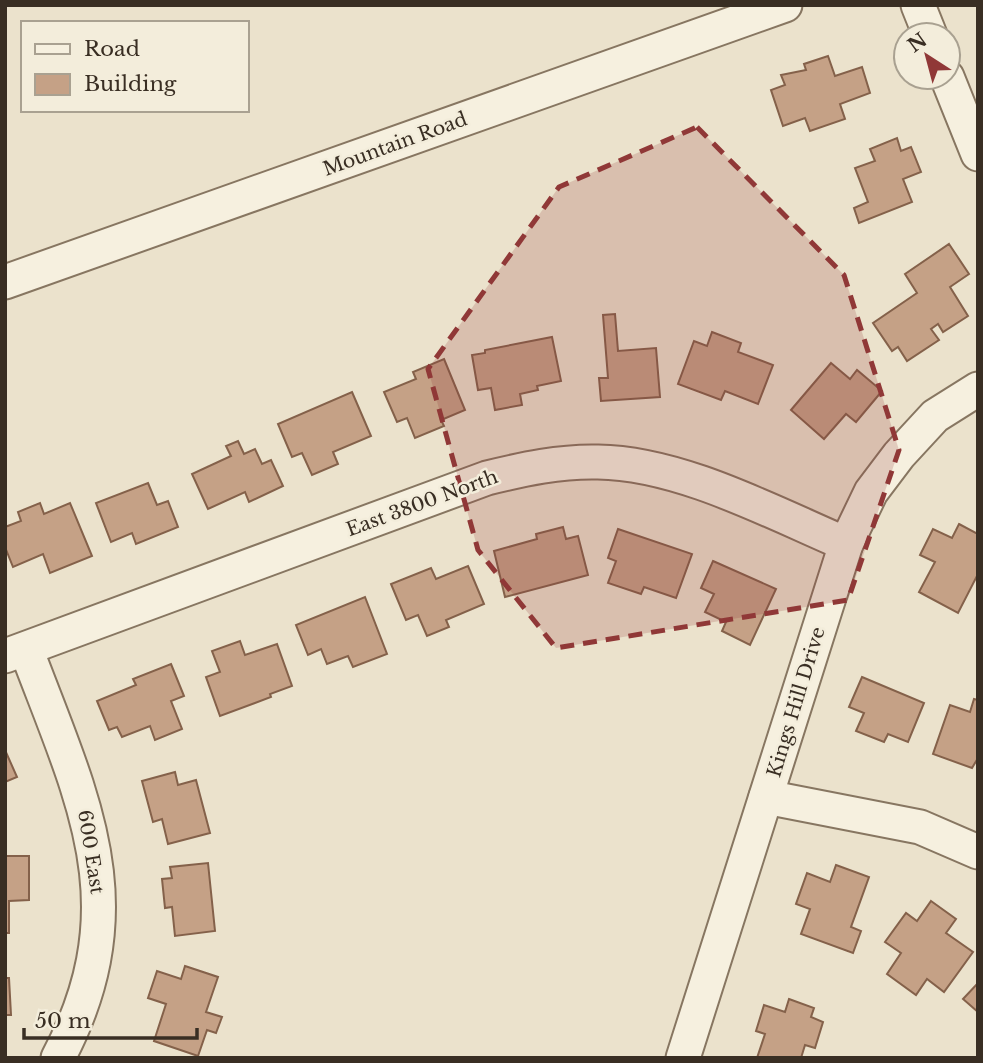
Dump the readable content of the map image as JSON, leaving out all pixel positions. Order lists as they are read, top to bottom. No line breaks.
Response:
{"streets":{"street":["Mountain Road","East 3800 North","Kings Hill Drive","600 East"]},"crossings":[["East 3800 North","Kings Hill Drive"],["East 3800 North","600 East"]],"legend":["Road","Building"],"scale_bar":"50 m","north":"top left"}
